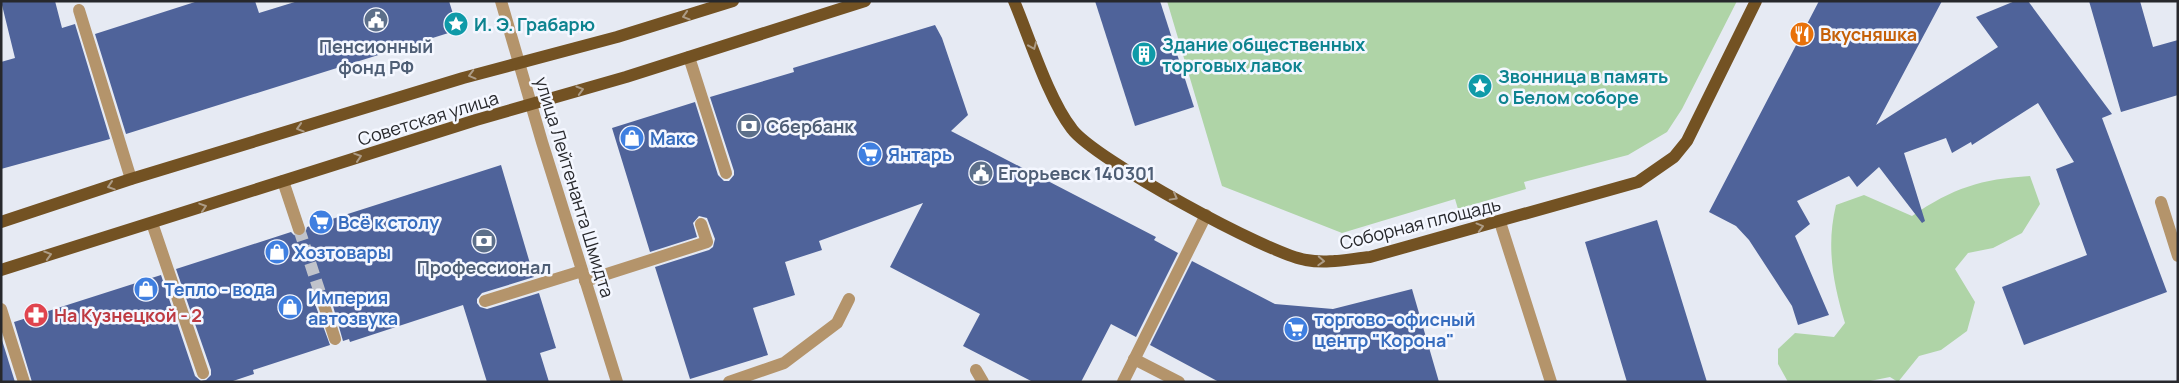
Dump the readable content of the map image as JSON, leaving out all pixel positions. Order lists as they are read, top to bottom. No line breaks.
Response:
{"streets":{"main road":["Советская улица","Соборная площадь"],"street":["улица Лейтенанта Шмидта"]},"crossings":[["Советская улица","улица Лейтенанта Шмидта"]],"one_way":["Соборная площадь"],"places":{"public building":["Пенсионный фонд РФ","Егорьевск 140301"],"place":["И. Э. Грабарю","Звонница в память о Белом соборе"],"restaurant":["Вкусняшка"],"building":["Здание общественных торговых лавок"],"bank":["Сбербанк","Профессионал"],"shop":["Макс","Хозтовары","Тепло - вода","Империя автозвука"],"supermarket":["Янтарь","Всё к столу","торгово-офисный центр \"Корона\""],"pharmacy":["На Кузнецкой - 2"]}}
